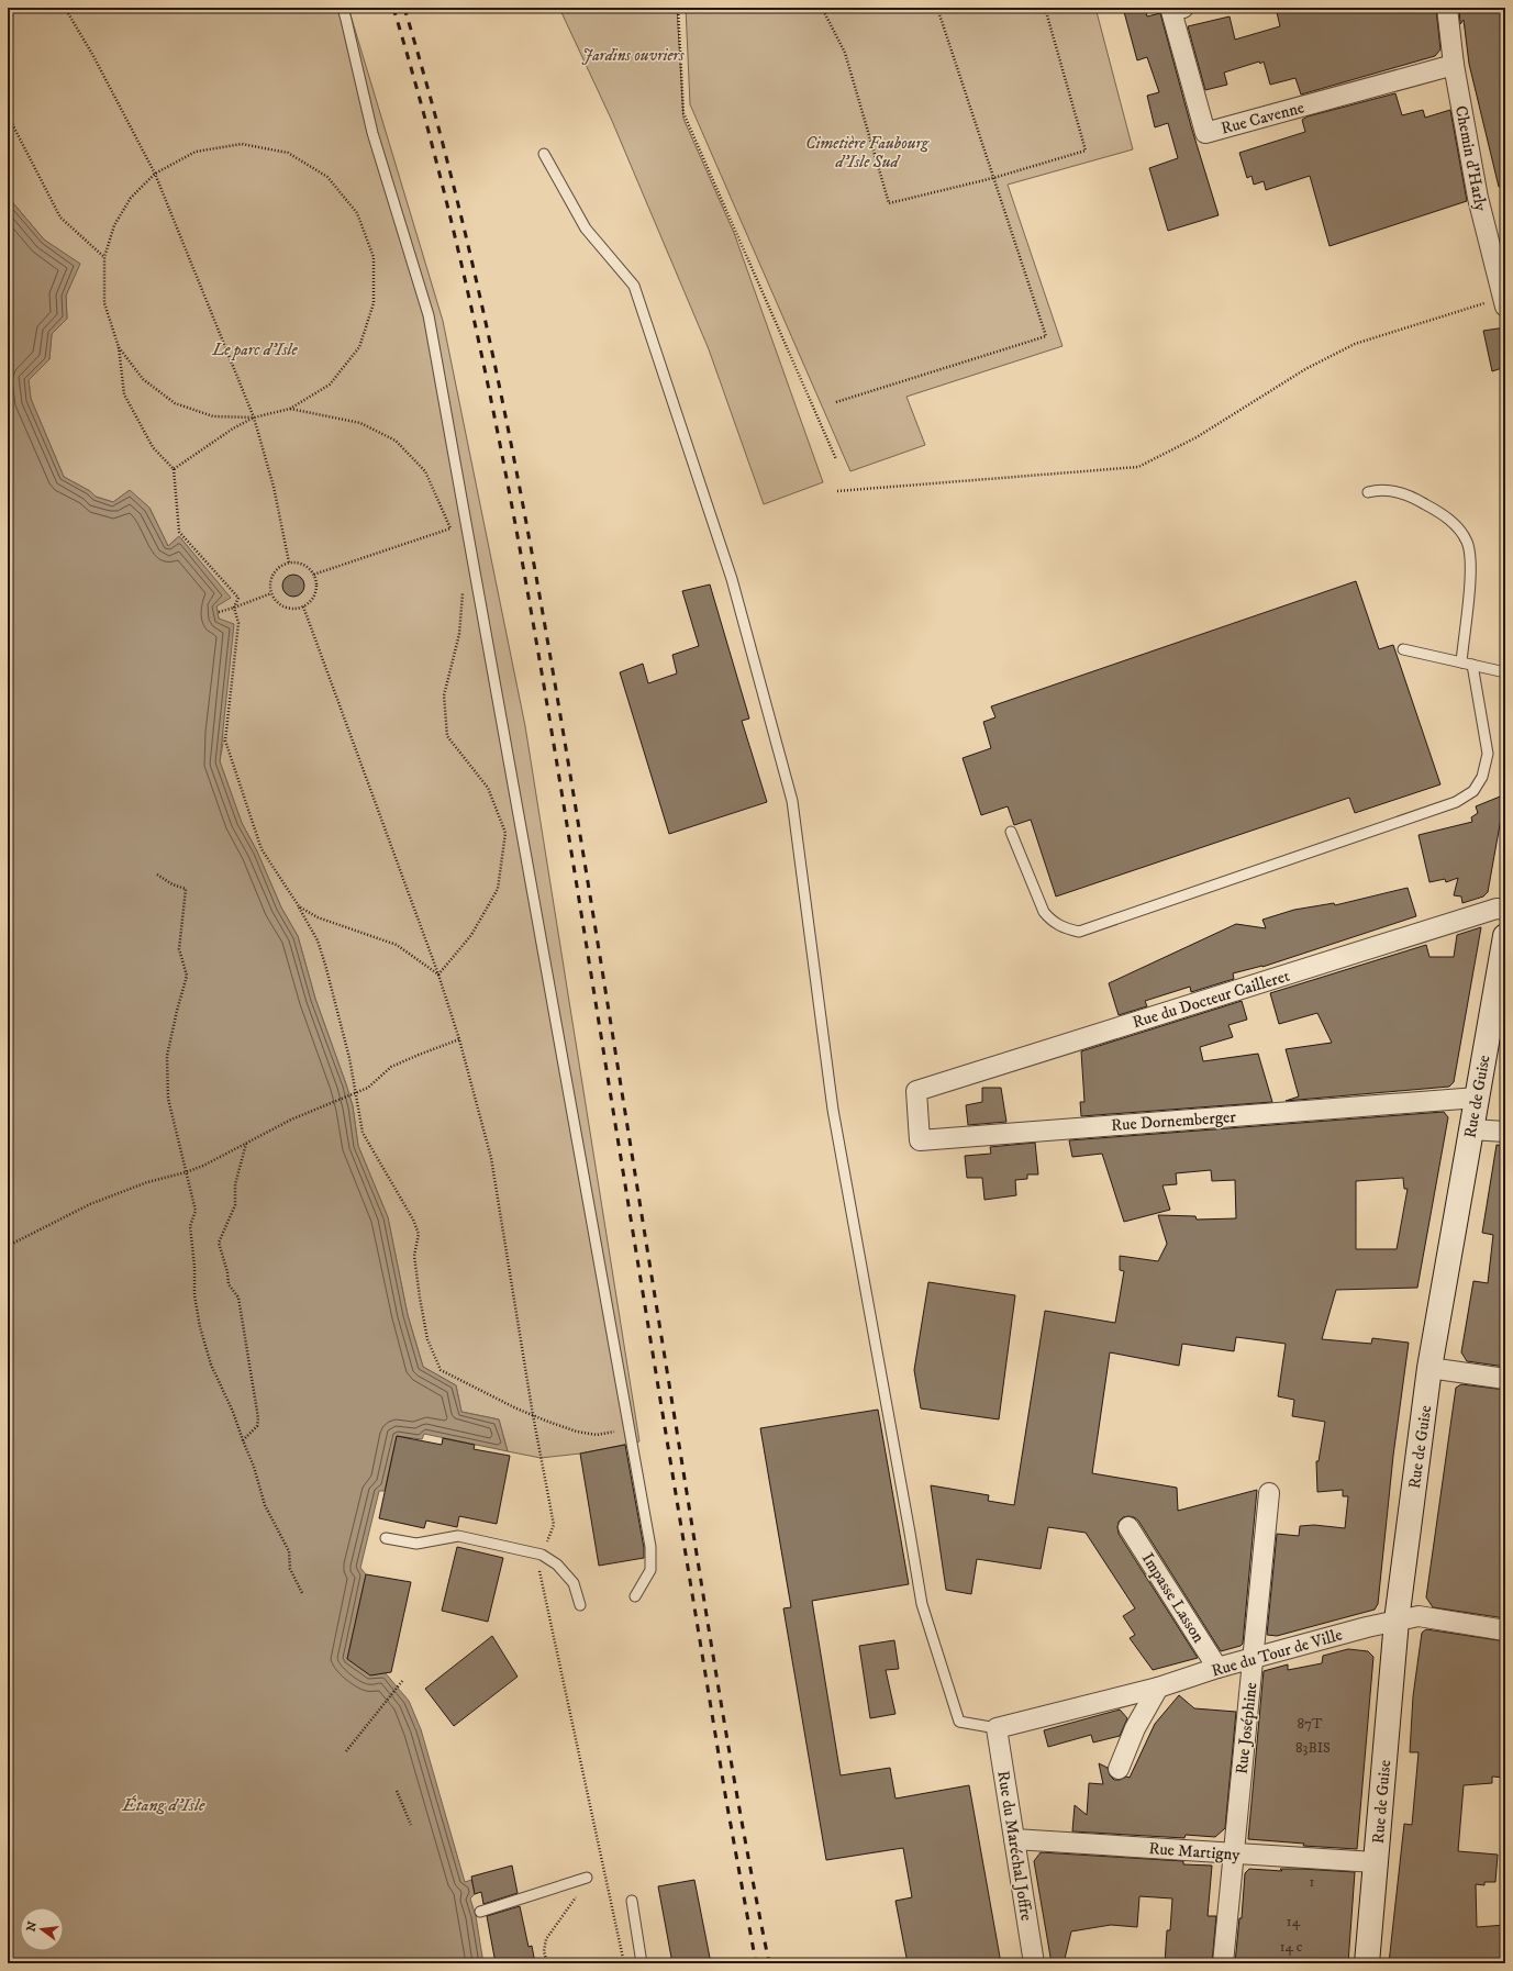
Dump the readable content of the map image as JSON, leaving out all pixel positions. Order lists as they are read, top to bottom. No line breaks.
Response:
{"streets":{"main road":["Rue de Guise"],"street":["Rue Cavenne","Chemin d'Harly","Rue du Docteur Cailleret","Rue Dornemberger","Impasse Lasson","Rue du Tour de Ville","Rue Joséphine","Rue du Maréchal Joffre","Rue Martigny"]},"crossings":[["Rue Cavenne","Chemin d'Harly"],["Rue du Docteur Cailleret","Rue Dornemberger"],["Rue de Guise","Rue Dornemberger"],["Rue de Guise","Rue du Tour de Ville"],["Rue de Guise","Rue Martigny"],["Impasse Lasson","Rue du Tour de Ville"],["Rue du Tour de Ville","Rue Joséphine"],["Rue du Tour de Ville","Rue du Maréchal Joffre"],["Rue Joséphine","Rue Martigny"],["Rue du Maréchal Joffre","Rue Martigny"]],"water":["Étang d'Isle"],"parks":["Jardins ouvriers","Cimetière Faubourg d'Isle Sud","Le parc d'Isle"],"house_numbers":["87T","83BIS","1","14","14 c"],"north":"left"}
